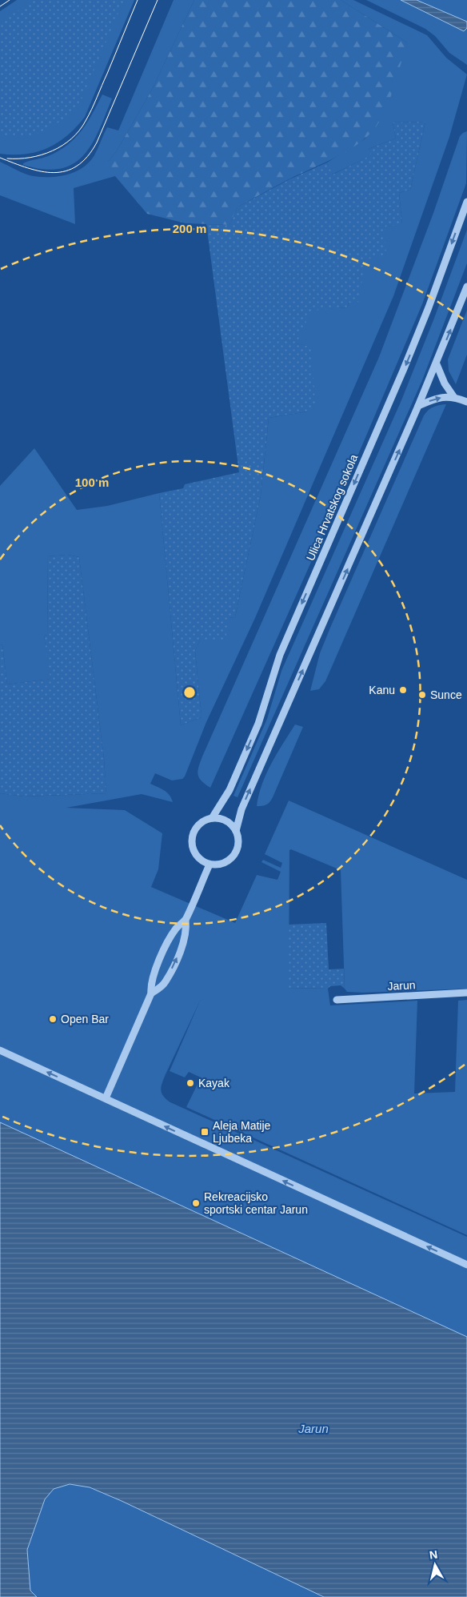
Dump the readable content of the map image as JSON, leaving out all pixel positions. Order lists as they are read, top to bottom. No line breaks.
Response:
{"streets":{"street":["Ulica Hrvatskog sokola","Jarun"]},"water":["Jarun"],"places":{"other":["Kanu","Sunce","Open Bar","Kayak","Rekreacijsko sportski centar Jarun"],"transit":["Aleja Matije Ljubeka"]},"north":"top","rings":["200 m","100 m"]}
